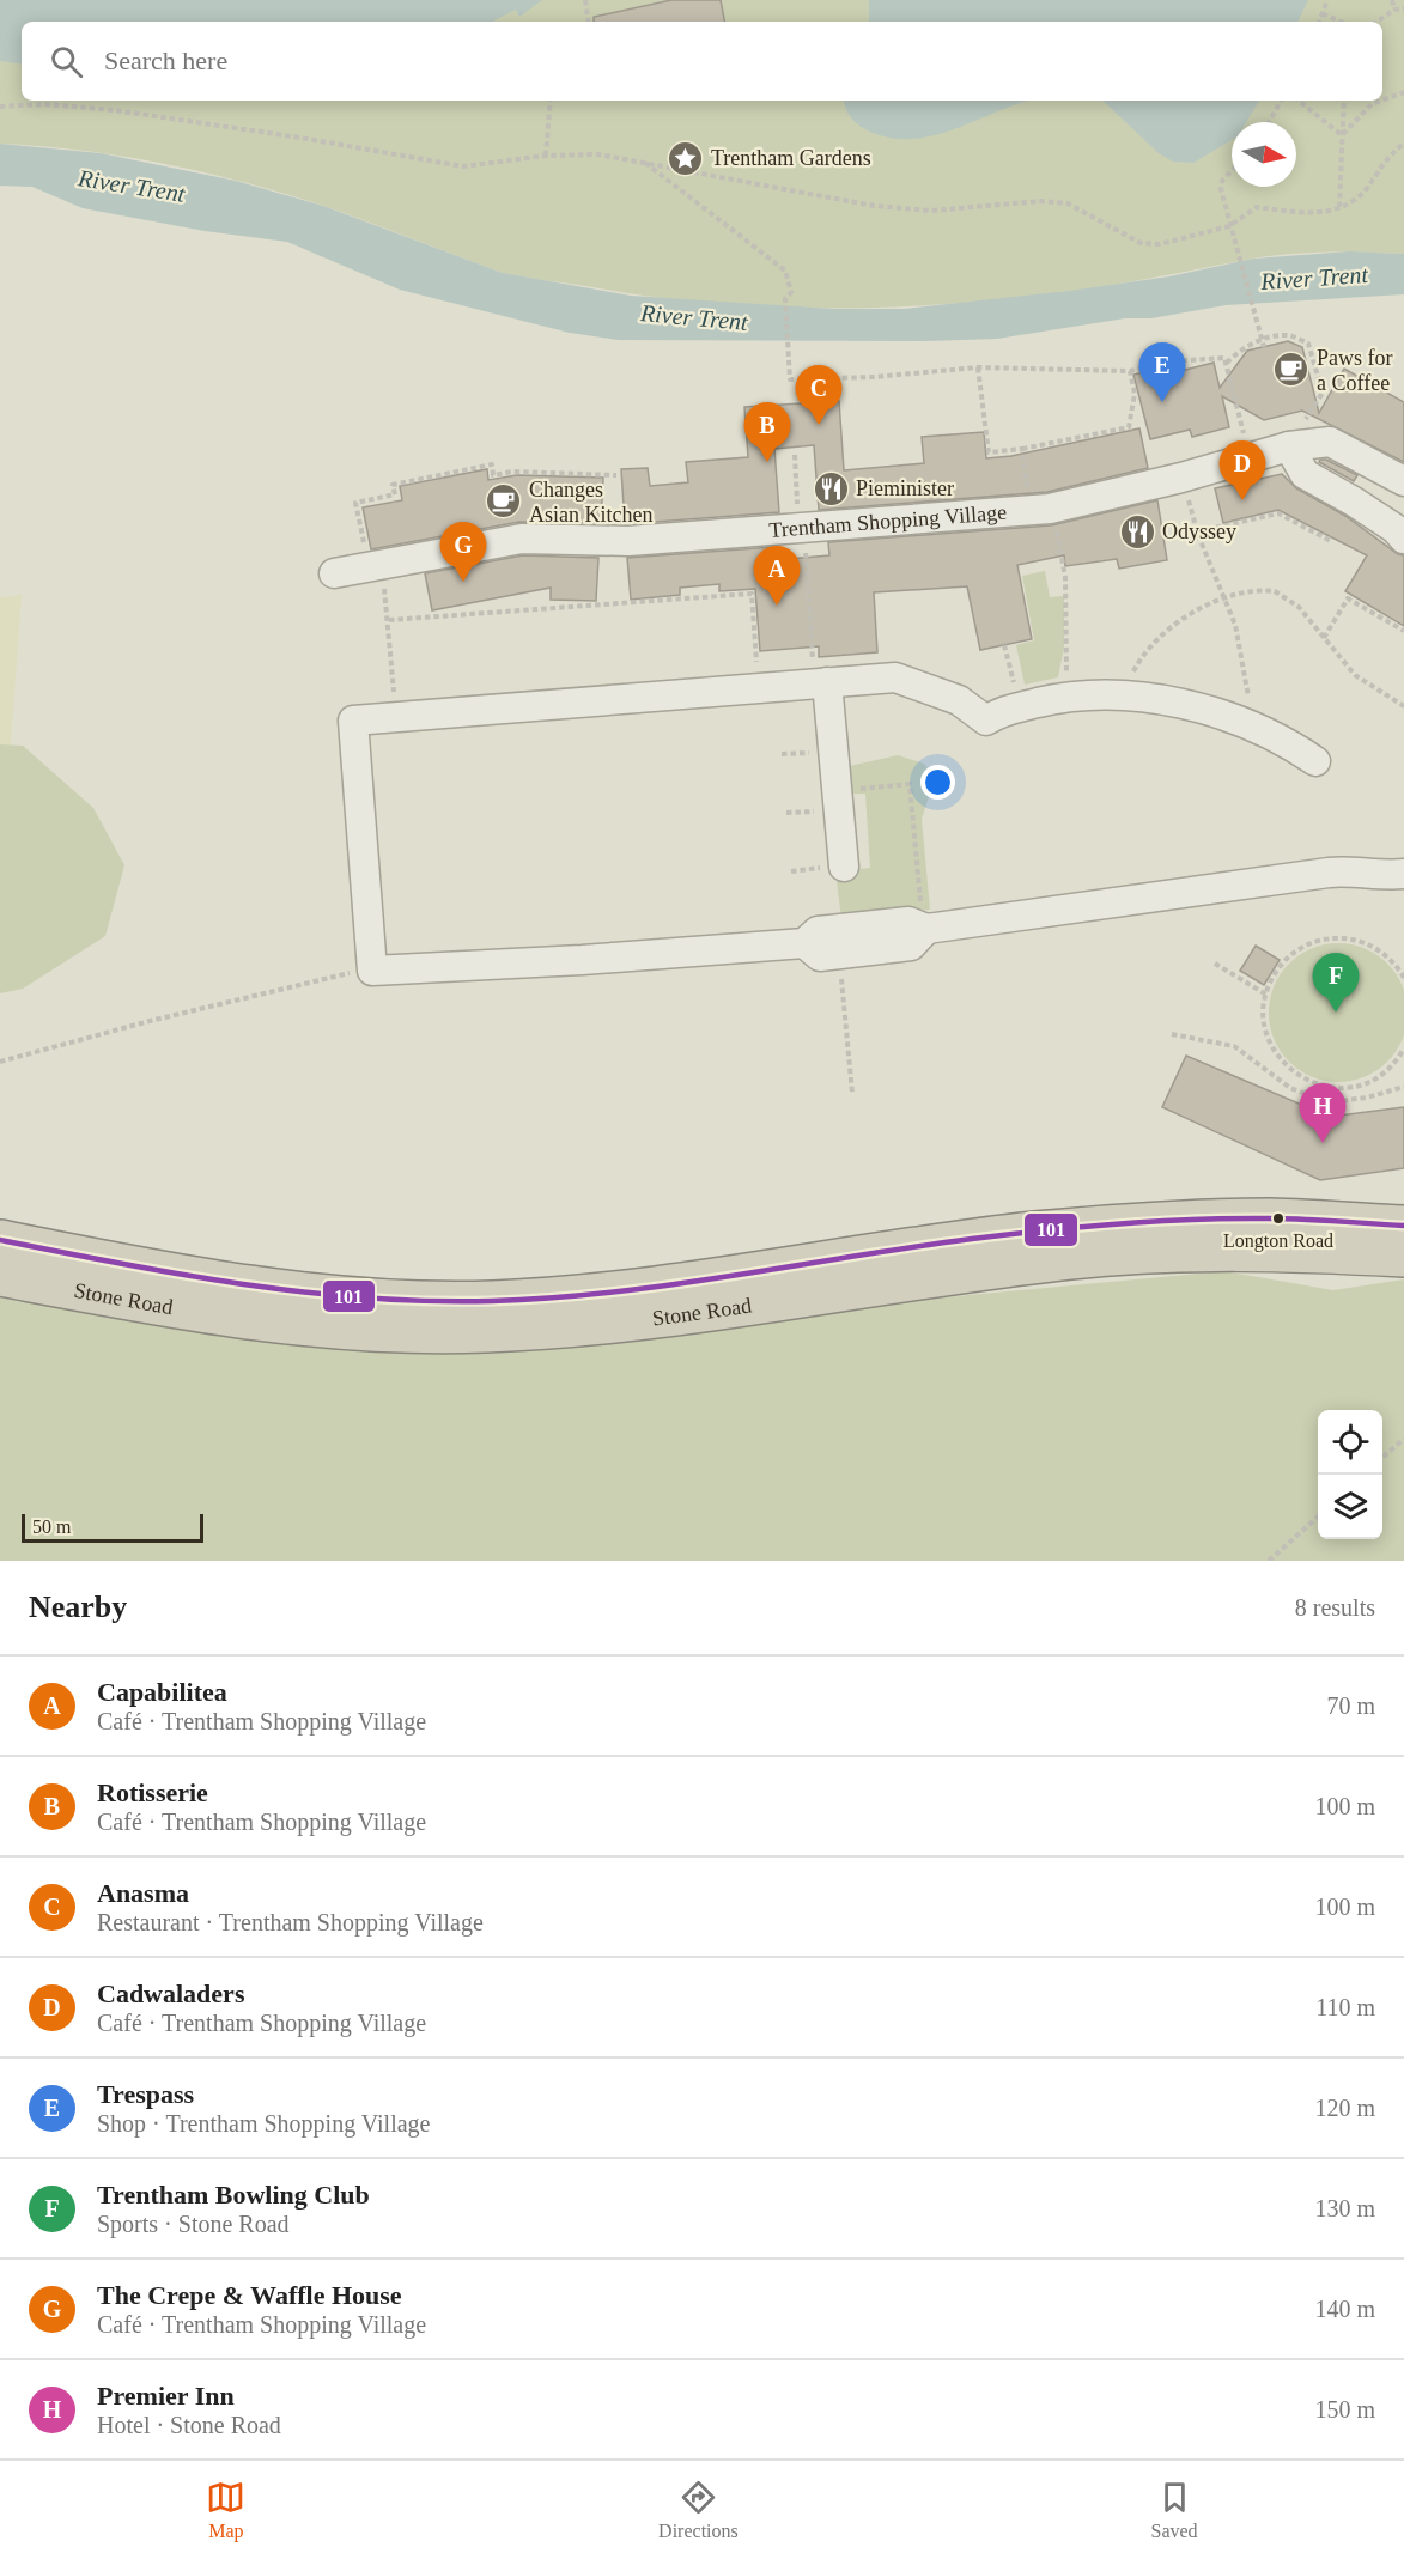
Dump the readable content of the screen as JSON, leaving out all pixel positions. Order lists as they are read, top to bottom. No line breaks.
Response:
{"streets":{"highway":["Stone Road"],"street":["Trentham Shopping Village"]},"water":["River Trent"],"places":{"place":["Trentham Gardens"],"cafe":["Paws for a Coffee","Changes Asian Kitchen"],"restaurant":["Pieminister","Odyssey"],"other":["Longton Road"]},"lines":["transit line 101"],"scale_bar":"50 m","north":"right","page":{"search":"Search here","pins":["E","C","B","D","G","A","F","H"],"scale":"50 m","heading":["Nearby","8 results"],"list":[{"mark":"A","name":"Capabilitea","note":"Café · Trentham Shopping Village","value":"70 m"},{"mark":"B","name":"Rotisserie","note":"Café · Trentham Shopping Village","value":"100 m"},{"mark":"C","name":"Anasma","note":"Restaurant · Trentham Shopping Village","value":"100 m"},{"mark":"D","name":"Cadwaladers","note":"Café · Trentham Shopping Village","value":"110 m"},{"mark":"E","name":"Trespass","note":"Shop · Trentham Shopping Village","value":"120 m"},{"mark":"F","name":"Trentham Bowling Club","note":"Sports · Stone Road","value":"130 m"},{"mark":"G","name":"The Crepe & Waffle House","note":"Café · Trentham Shopping Village","value":"140 m"},{"mark":"H","name":"Premier Inn","note":"Hotel · Stone Road","value":"150 m"}],"nav":["Map","Directions","Saved"]}}
